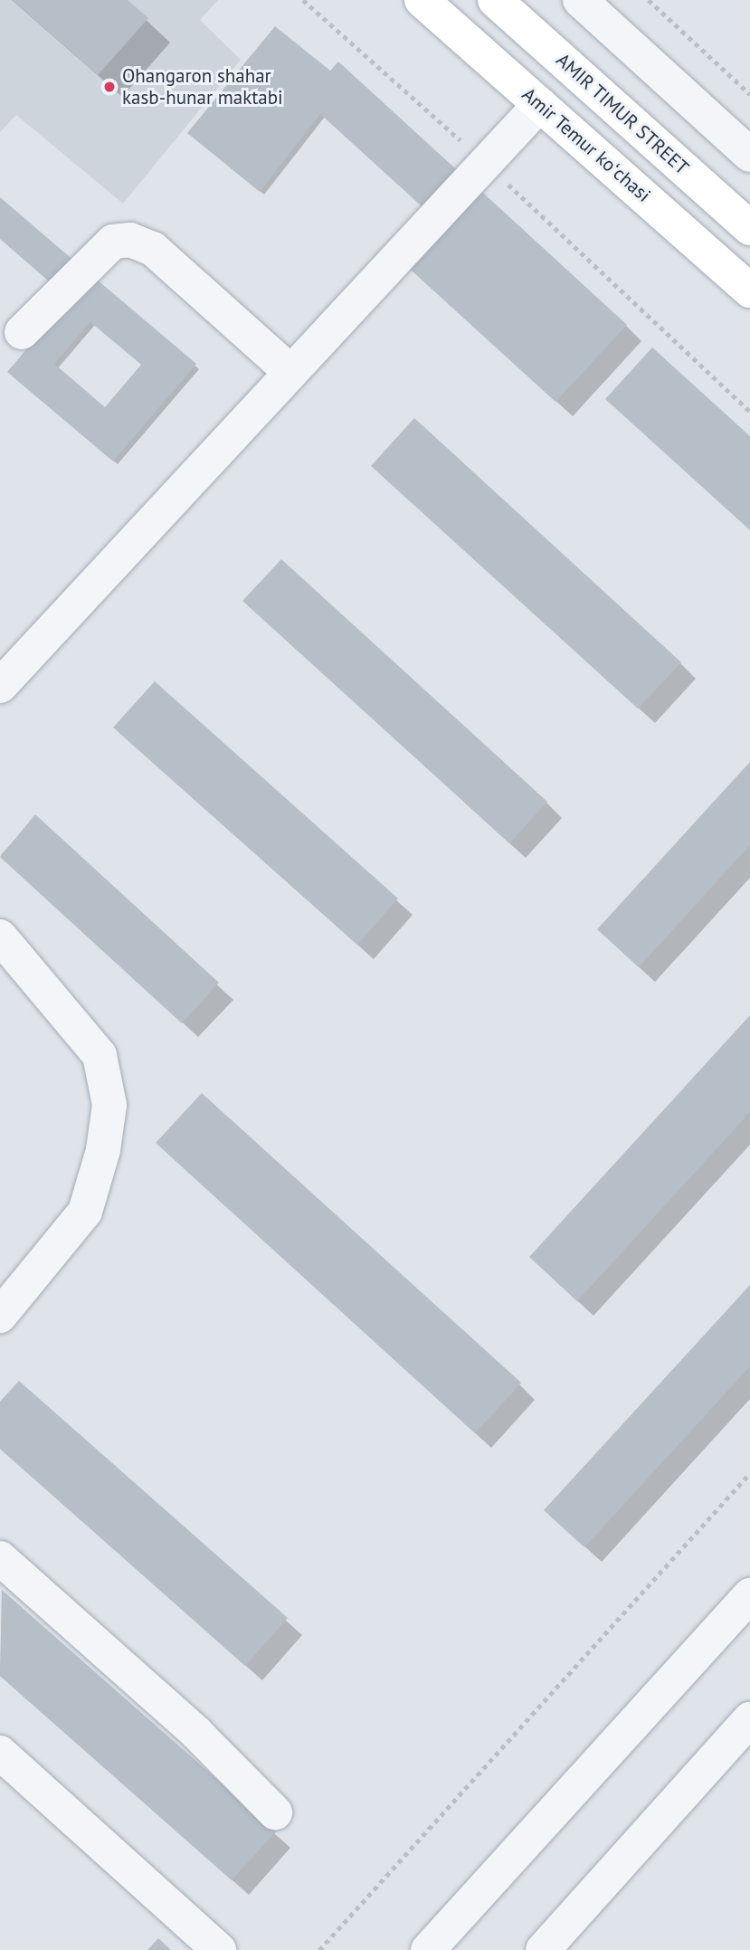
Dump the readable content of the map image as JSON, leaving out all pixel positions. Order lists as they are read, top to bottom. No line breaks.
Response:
{"streets":{"highway":["AMIR TIMUR STREET","Amir Temur koʻchasi"]},"places":["Ohangaron shahar kasb-hunar maktabi"]}
